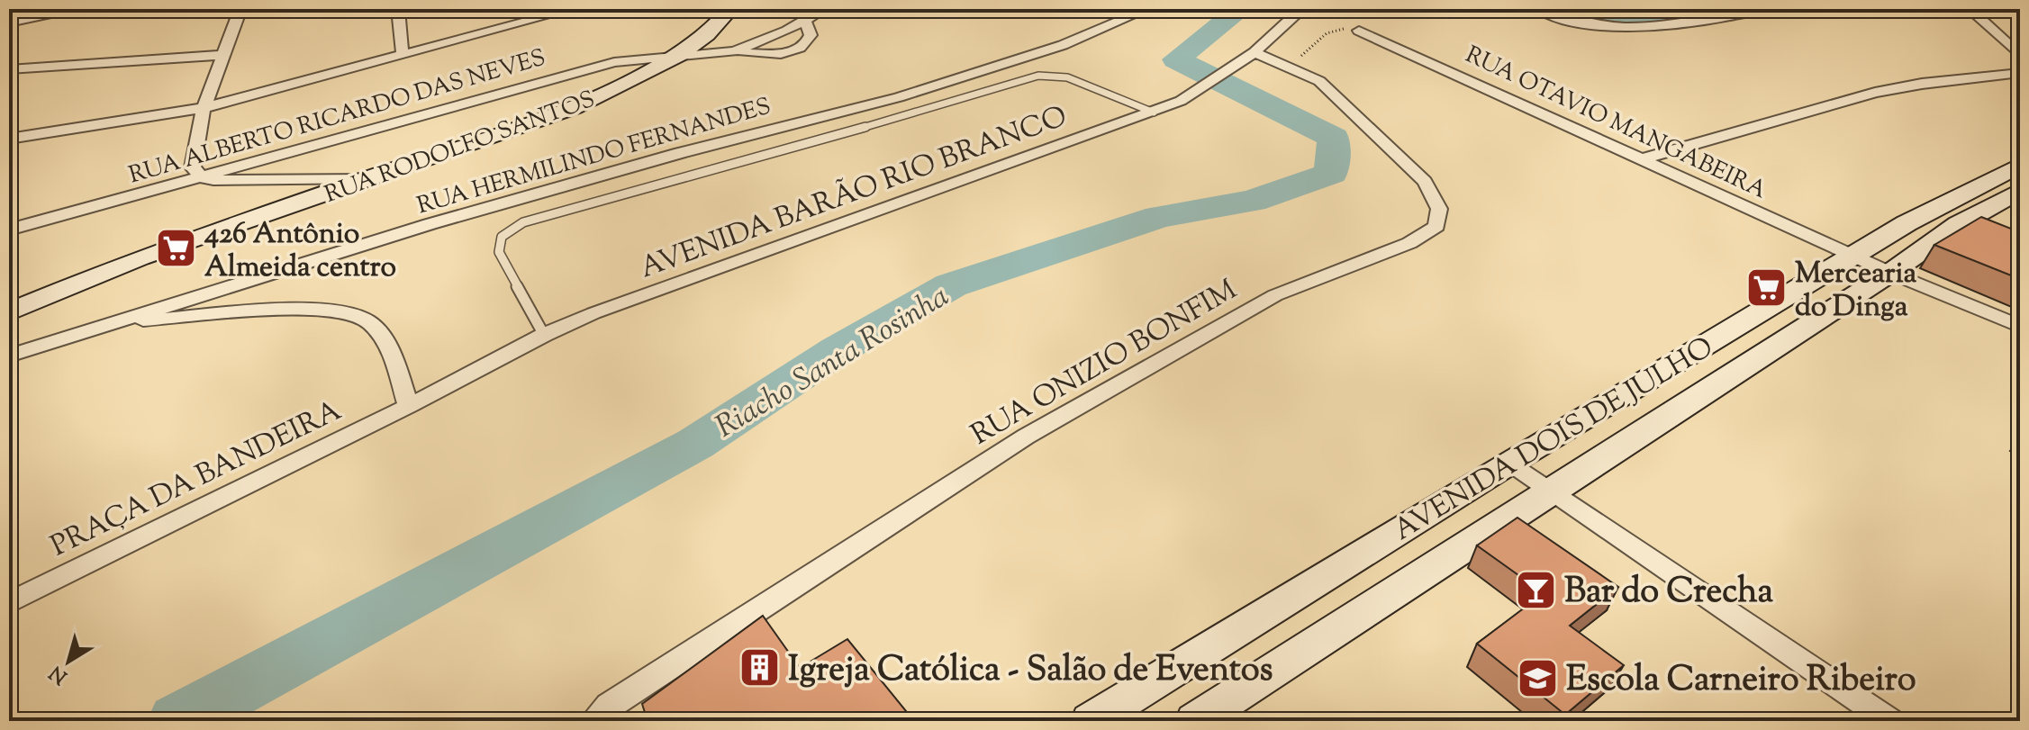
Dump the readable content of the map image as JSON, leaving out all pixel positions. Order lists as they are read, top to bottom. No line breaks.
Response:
{"streets":{"street":["RUA ALBERTO RICARDO DAS NEVES","RUA OTAVIO MANGABEIRA","RUA RODOLFO SANTOS","RUA HERMILINDO FERNANDES","AVENIDA BARÃO RIO BRANCO","RUA ONIZIO BONFIM","AVENIDA DOIS DE JULHO","PRAÇA DA BANDEIRA"]},"crossings":[["RUA ALBERTO RICARDO DAS NEVES","RUA RODOLFO SANTOS"],["RUA OTAVIO MANGABEIRA","AVENIDA DOIS DE JULHO"],["AVENIDA BARÃO RIO BRANCO","RUA ONIZIO BONFIM"],["AVENIDA BARÃO RIO BRANCO","PRAÇA DA BANDEIRA"]],"water":["Riacho Santa Rosinha"],"places":{"supermarket":["426 Antônio Almeida centro","Mercearia do Dinga"],"bar":["Bar do Crecha"],"building":["Igreja Católica - Salão de Eventos"],"school or university":["Escola Carneiro Ribeiro"]},"north":"bottom left"}
